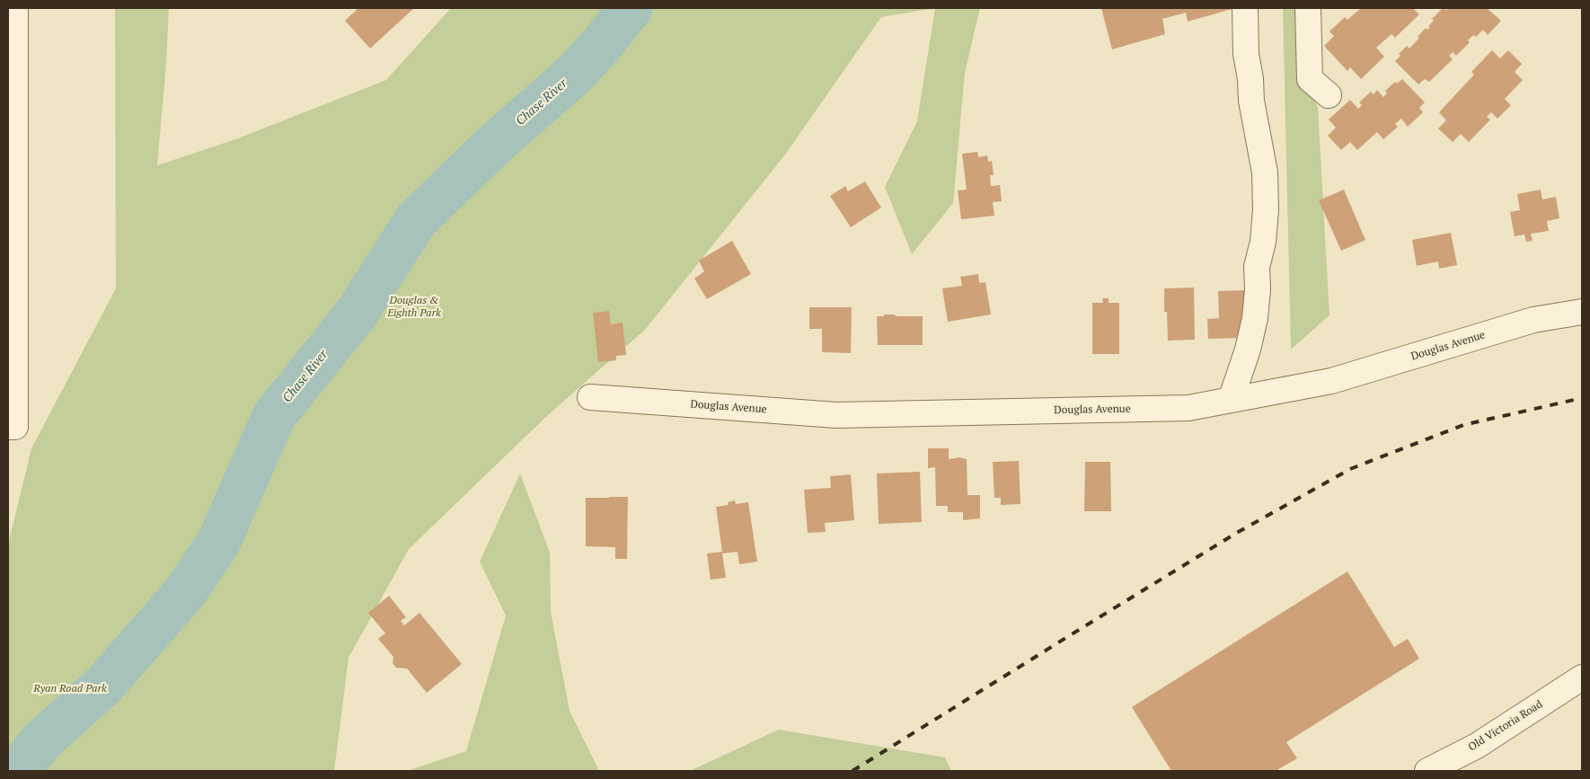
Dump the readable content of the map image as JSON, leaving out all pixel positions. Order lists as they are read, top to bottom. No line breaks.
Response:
{"streets":{"street":["Douglas Avenue","Old Victoria Road"]},"water":["Chase River"],"parks":["Douglas & Eighth Park","Ryan Road Park"]}
